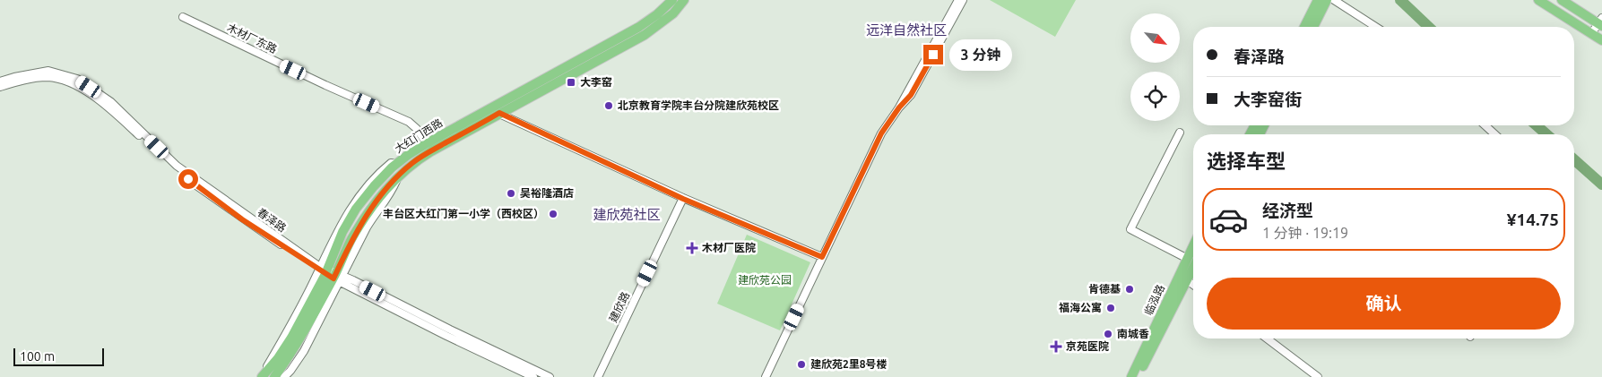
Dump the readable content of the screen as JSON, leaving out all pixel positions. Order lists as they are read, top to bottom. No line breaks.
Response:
{"streets":{"main road":["大红门西路","临泓路"],"street":["木材厂东路","春泽路","建欣路"]},"crossings":[["木材厂东路","大红门西路"],["大红门西路","春泽路"]],"districts":["远洋自然社区","建欣苑社区"],"parks":["建欣苑公园"],"places":{"transit":["大李窑"],"other":["北京教育学院丰台分院建欣苑校区","吴裕隆酒店","丰台区大红门第一小学（西校区）","肯德基","福海公寓","南城香","建欣苑2里8号楼"],"health":["木材厂医院","京苑医院"]},"scale_bar":"100 m","north":"bottom right","page":{"banner":["春泽路","大李窑街"],"bubble":"3 分钟","heading":"选择车型","list":[{"name":"经济型","note":"1 分钟 · 19:19","value":"¥14.75"}],"buttons":"确认","scale":"100 m"}}
